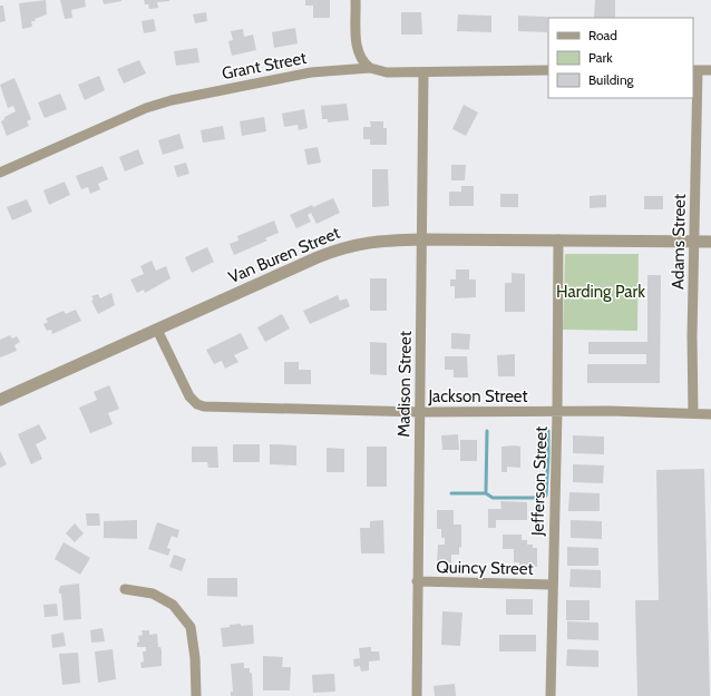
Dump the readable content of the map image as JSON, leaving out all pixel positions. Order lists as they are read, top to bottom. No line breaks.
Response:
{"streets":{"street":["Grant Street","Adams Street","Van Buren Street","Madison Street","Jackson Street","Jefferson Street","Quincy Street"]},"crossings":[["Grant Street","Madison Street"],["Adams Street","Van Buren Street"],["Adams Street","Jackson Street"],["Van Buren Street","Madison Street"],["Van Buren Street","Jackson Street"],["Van Buren Street","Jefferson Street"],["Madison Street","Jackson Street"],["Madison Street","Quincy Street"],["Jackson Street","Jefferson Street"],["Jefferson Street","Quincy Street"]],"parks":["Harding Park"],"legend":["Road","Park","Building"]}
